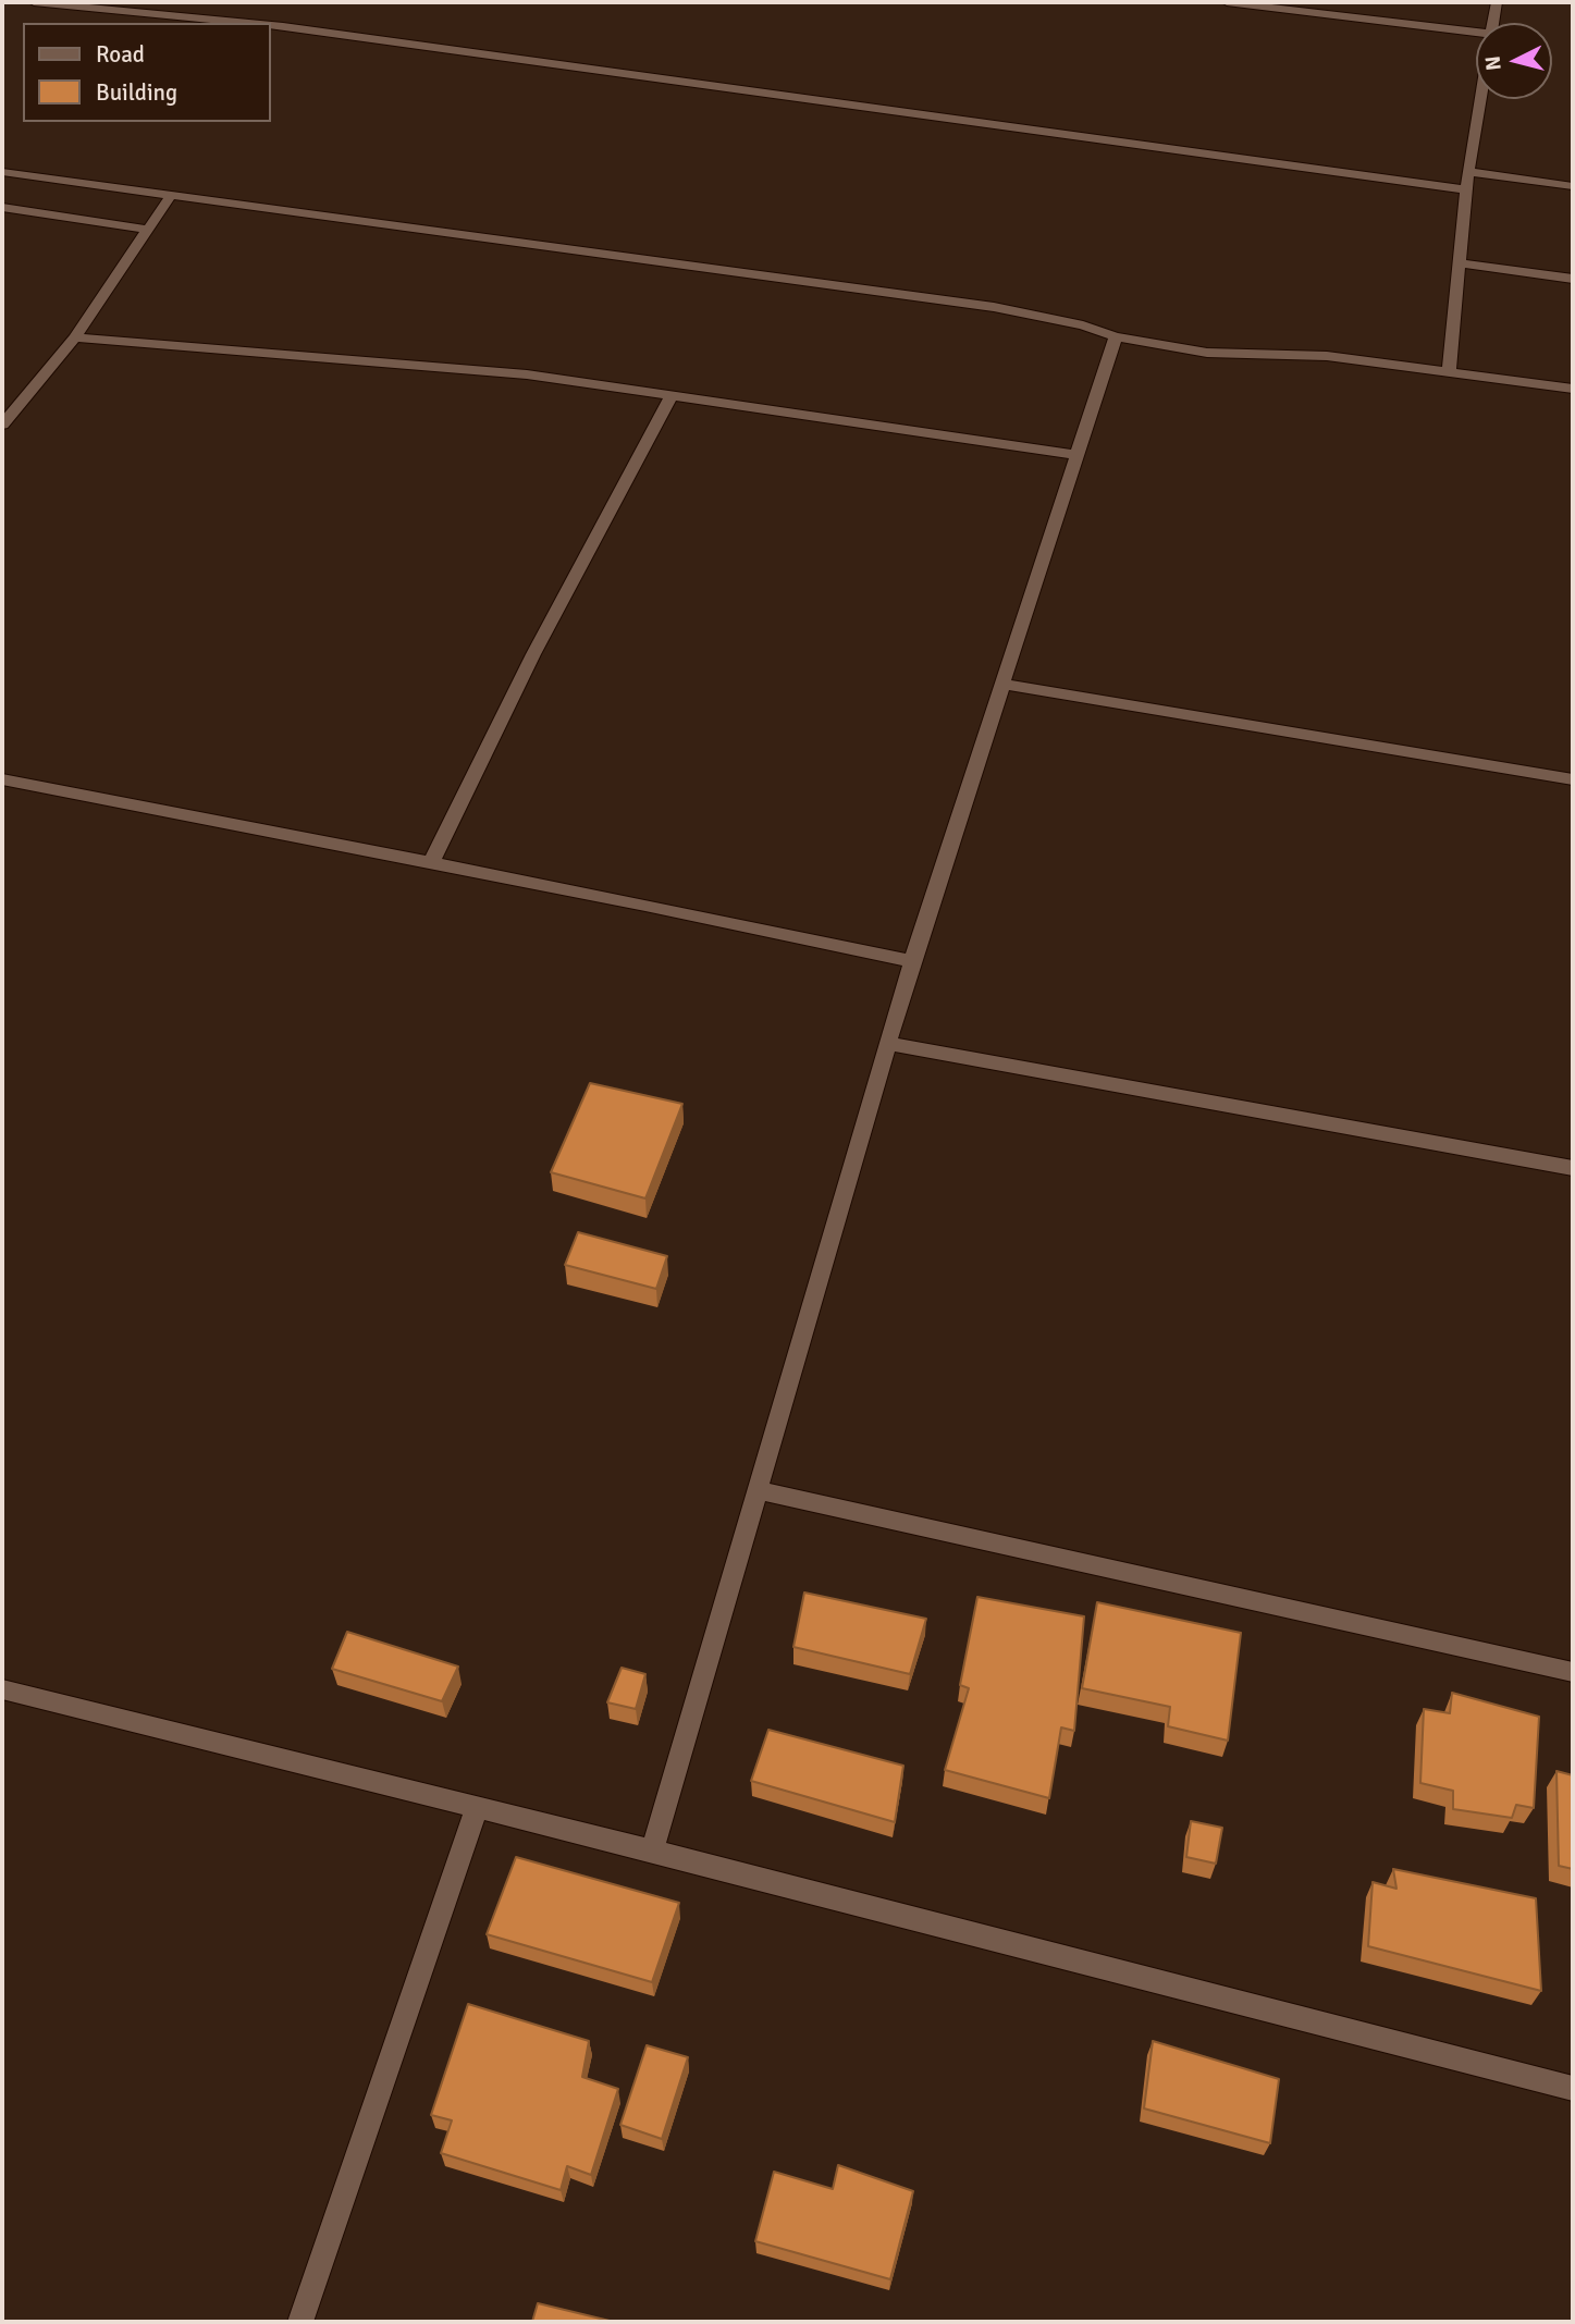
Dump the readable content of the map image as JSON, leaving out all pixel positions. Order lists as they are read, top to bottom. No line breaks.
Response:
{"legend":["Road","Building"],"north":"left"}
